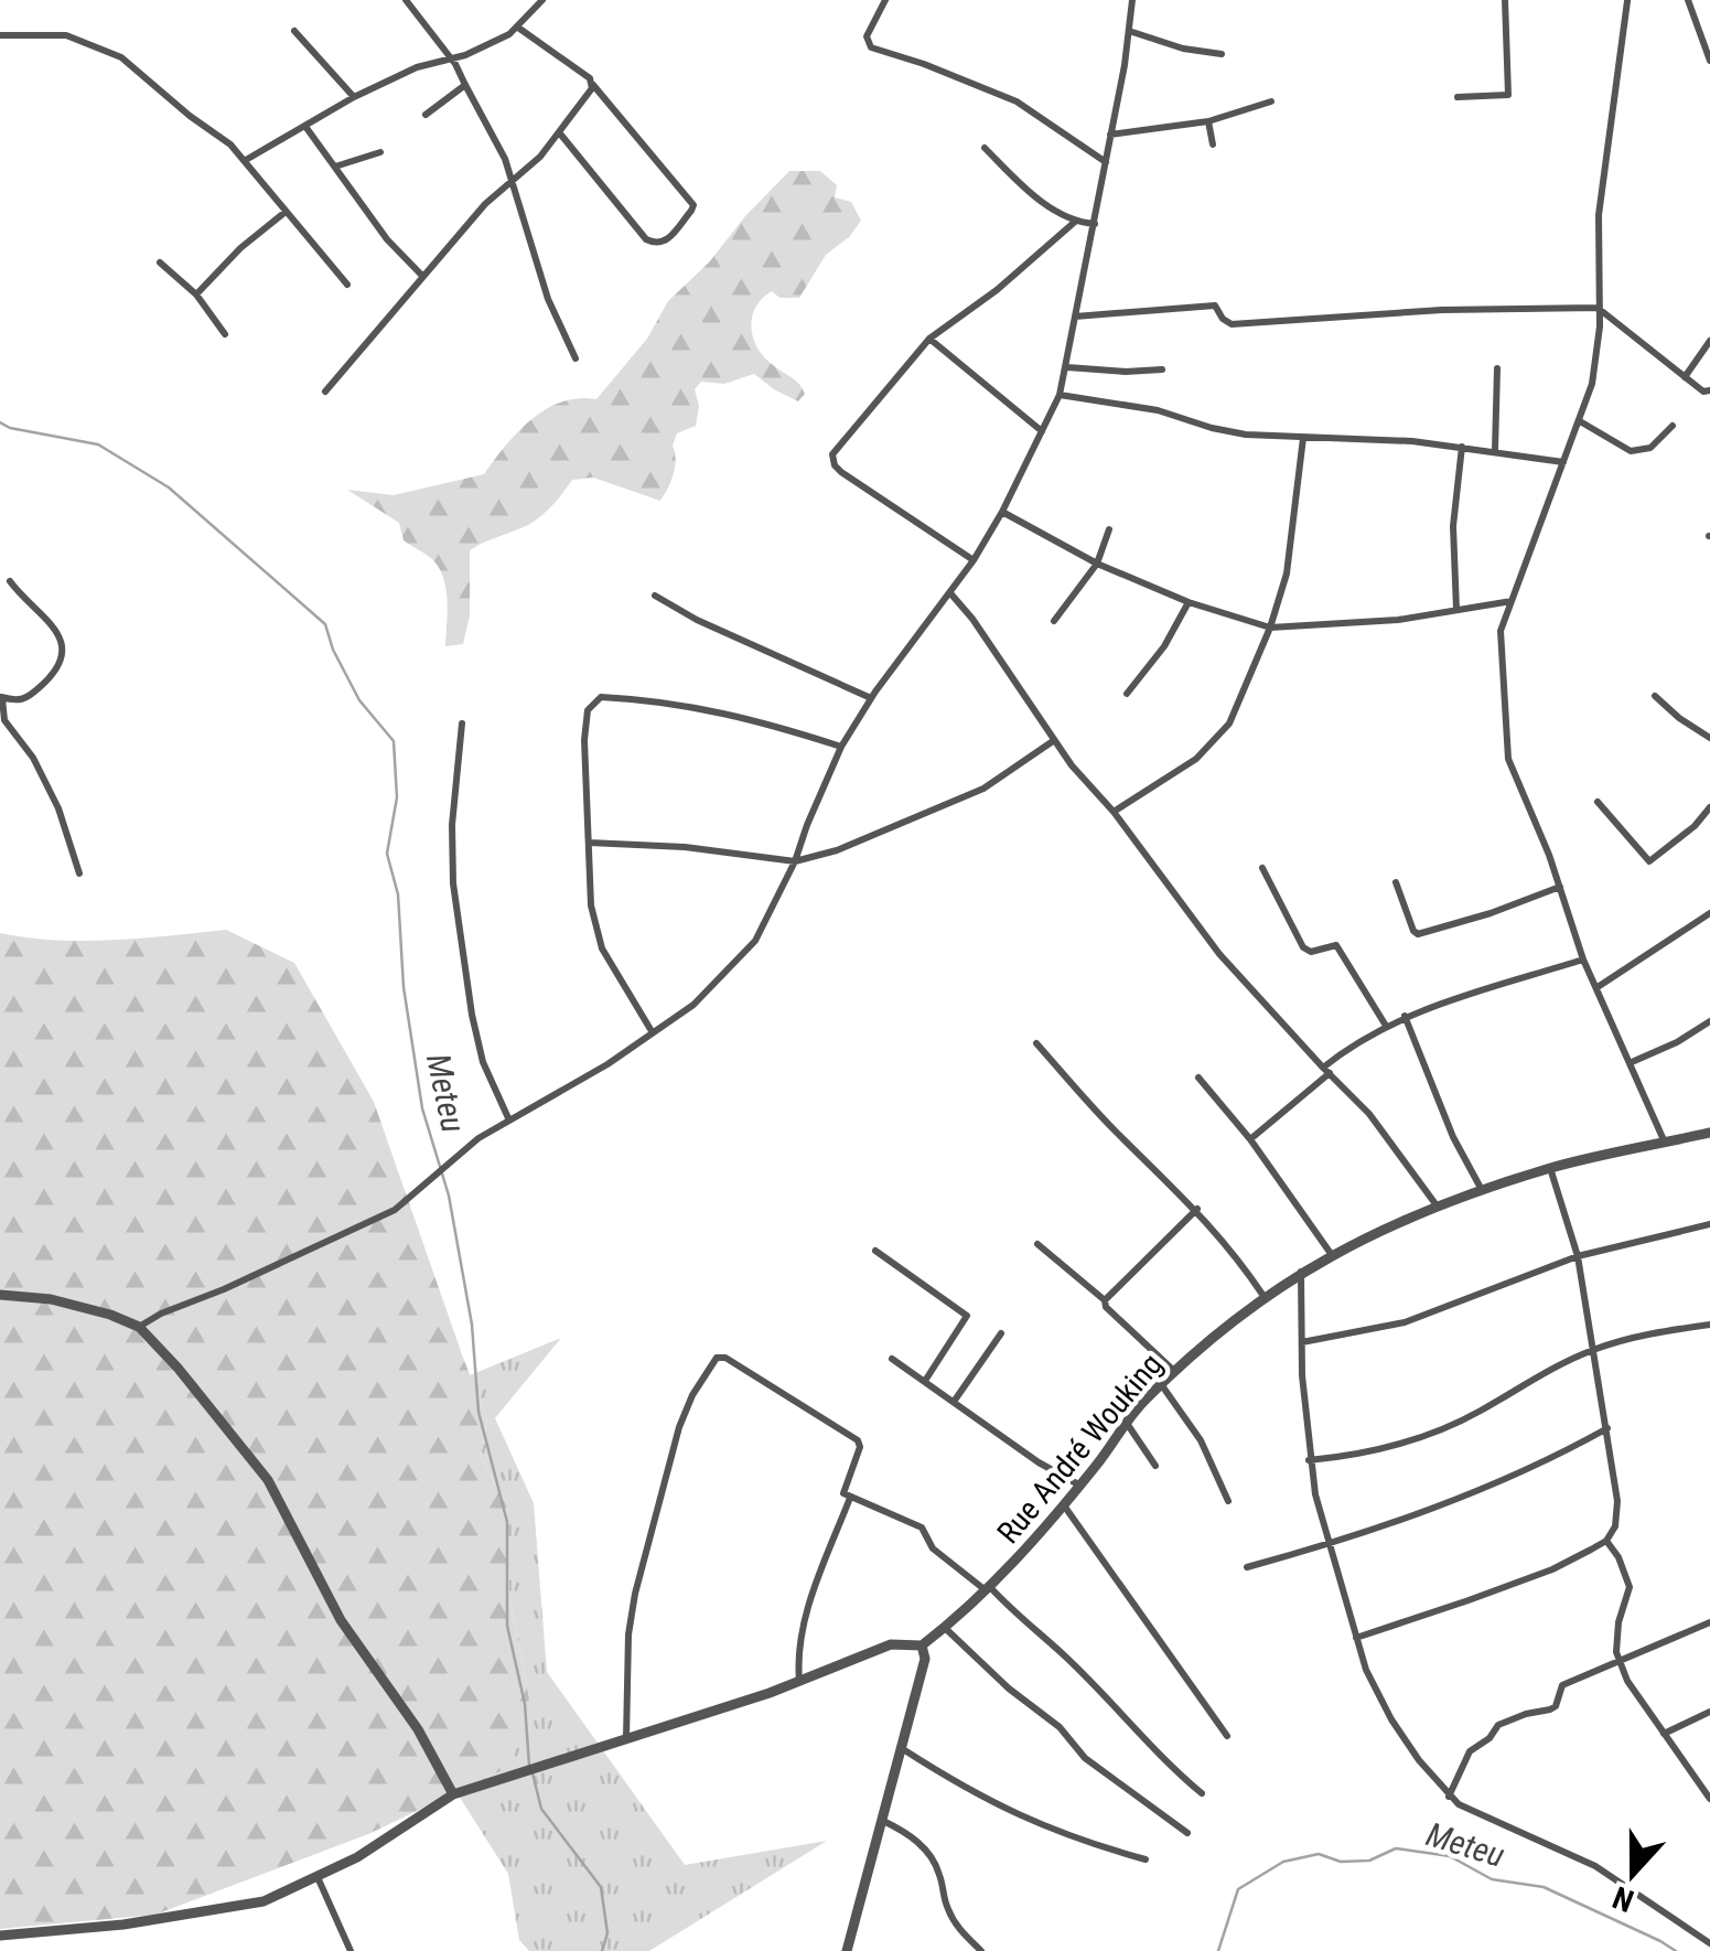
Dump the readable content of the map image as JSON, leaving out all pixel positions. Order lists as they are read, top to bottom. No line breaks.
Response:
{"streets":{"street":["Rue André Wouking"]},"water":["Meteu"],"north":"bottom"}
